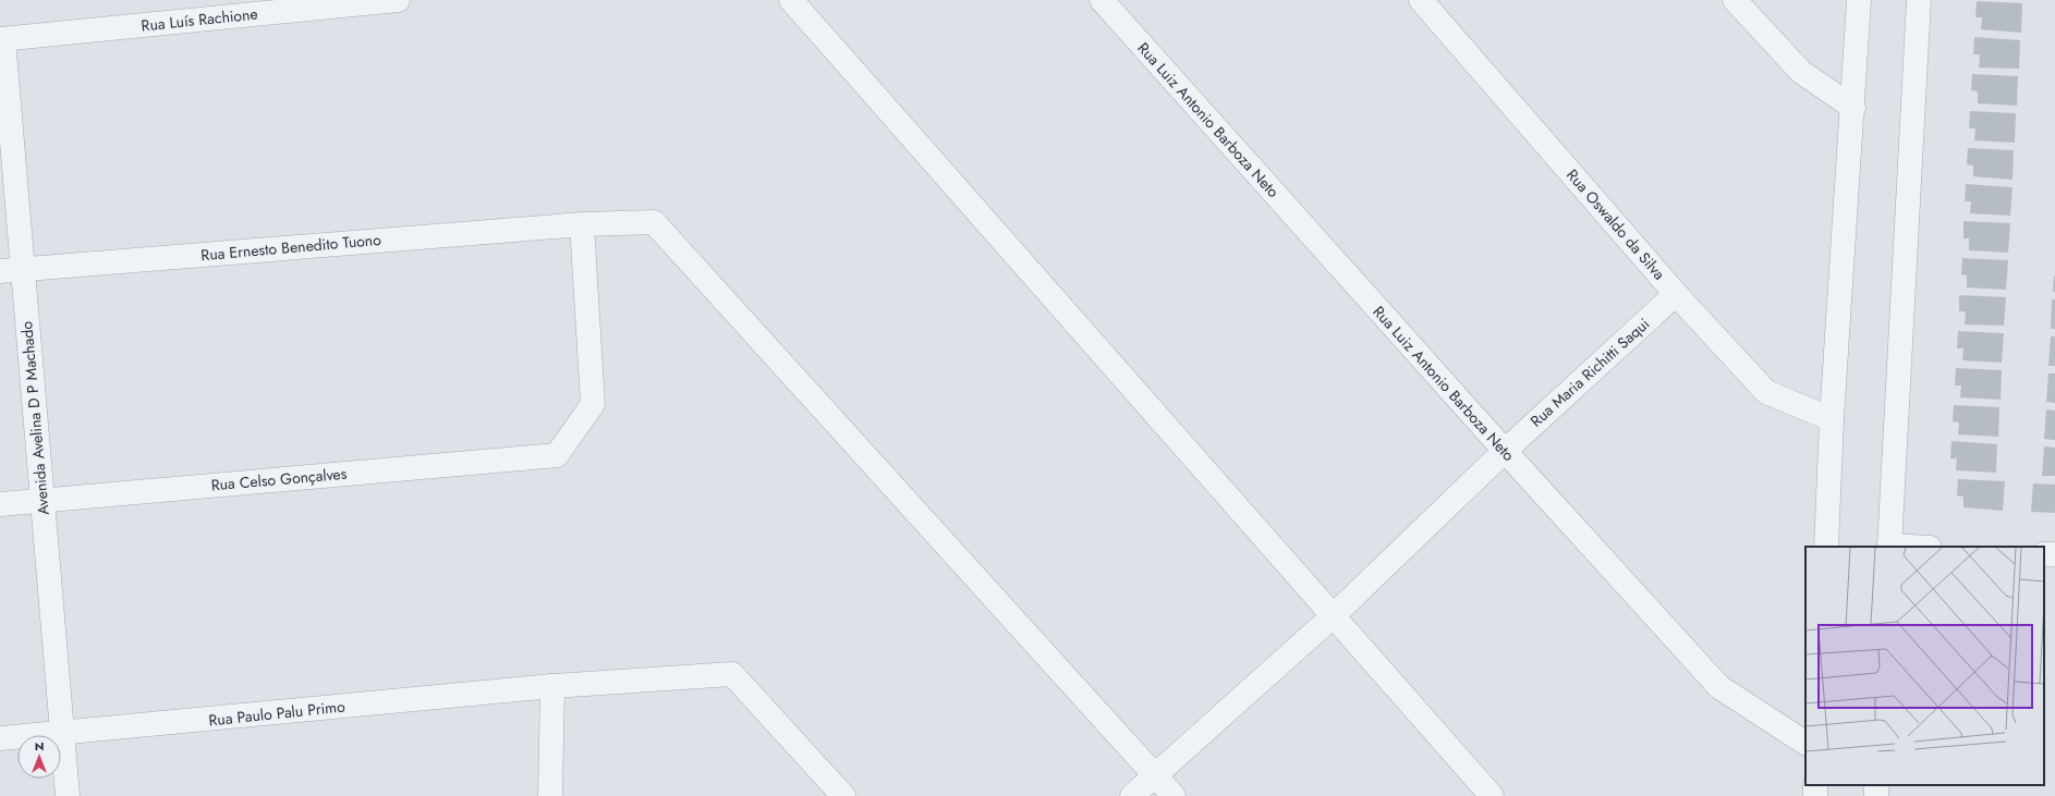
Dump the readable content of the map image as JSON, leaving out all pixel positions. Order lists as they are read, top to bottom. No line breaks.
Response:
{"streets":{"street":["Rua Luís Rachione","Rua Luiz Antonio Barboza Neto","Rua Oswaldo da Silva","Rua Ernesto Benedito Tuono","Rua Maria Richitti Saqui","Avenida Avelina D P Machado","Rua Celso Gonçalves","Rua Paulo Palu Primo"]},"crossings":[["Rua Luís Rachione","Avenida Avelina D P Machado"],["Rua Luiz Antonio Barboza Neto","Rua Maria Richitti Saqui"],["Rua Oswaldo da Silva","Rua Maria Richitti Saqui"],["Rua Ernesto Benedito Tuono","Rua Maria Richitti Saqui"],["Rua Ernesto Benedito Tuono","Avenida Avelina D P Machado"],["Rua Ernesto Benedito Tuono","Rua Celso Gonçalves"],["Avenida Avelina D P Machado","Rua Celso Gonçalves"],["Avenida Avelina D P Machado","Rua Paulo Palu Primo"]],"north":"top"}
